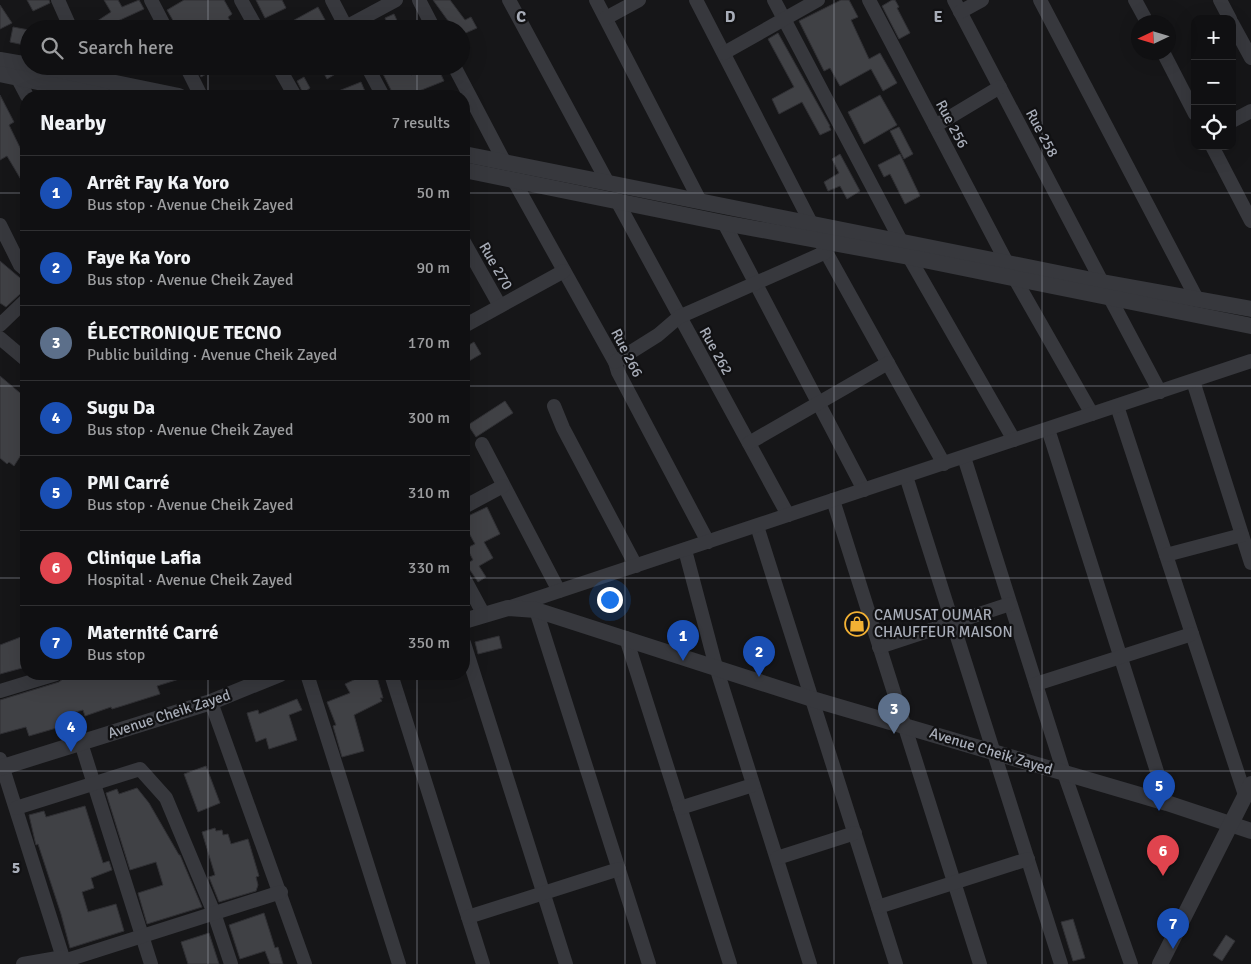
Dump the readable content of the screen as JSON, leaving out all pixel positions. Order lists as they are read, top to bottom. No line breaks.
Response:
{"streets":{"street":["Rue 256","Rue 258","Rue 270","Rue 262","Rue 266","Avenue Cheik Zayed"]},"places":{"shop":["CAMUSAT OUMAR CHAUFFEUR MAISON"]},"north":"left","page":{"map_buttons":["+","−"],"search":"Search here","heading":["Nearby","7 results"],"list":[{"mark":"1","name":"Arrêt Fay Ka Yoro","note":"Bus stop · Avenue Cheik Zayed","value":"50 m"},{"mark":"2","name":"Faye Ka Yoro","note":"Bus stop · Avenue Cheik Zayed","value":"90 m"},{"mark":"3","name":"ÉLECTRONIQUE TECNO","note":"Public building · Avenue Cheik Zayed","value":"170 m"},{"mark":"4","name":"Sugu Da","note":"Bus stop · Avenue Cheik Zayed","value":"300 m"},{"mark":"5","name":"PMI Carré","note":"Bus stop · Avenue Cheik Zayed","value":"310 m"},{"mark":"6","name":"Clinique Lafia","note":"Hospital · Avenue Cheik Zayed","value":"330 m"},{"mark":"7","name":"Maternité Carré","note":"Bus stop","value":"350 m"}],"pins":["1","2","3","4","5","6","7"]},"grid":{"columns":["C","D","E"],"rows":["5"]}}
